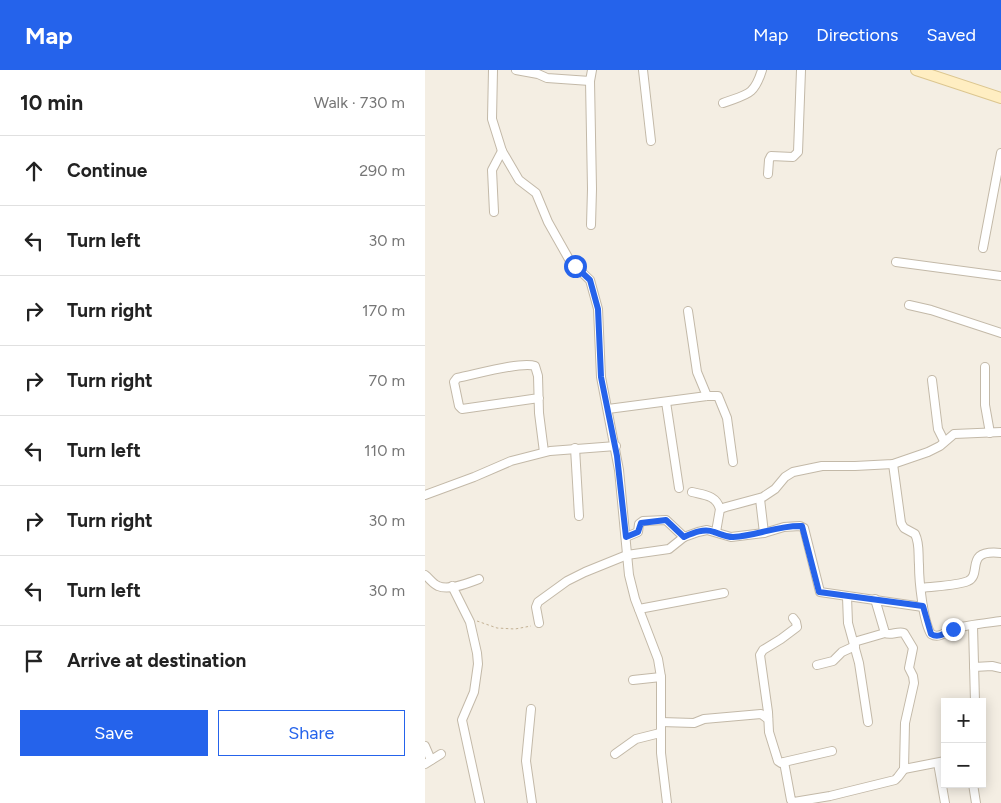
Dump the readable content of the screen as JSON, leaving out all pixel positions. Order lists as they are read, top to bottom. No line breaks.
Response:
{"page":{"header":"Map","nav":["Map","Directions","Saved"],"heading":["10 min","Walk · 730 m"],"list":[["Continue","290 m"],["Turn left","30 m"],["Turn right","170 m"],["Turn right","70 m"],["Turn left","110 m"],["Turn right","30 m"],["Turn left","30 m"],"Arrive at destination"],"buttons":["Save","Share"],"map_buttons":["+","−"]}}
